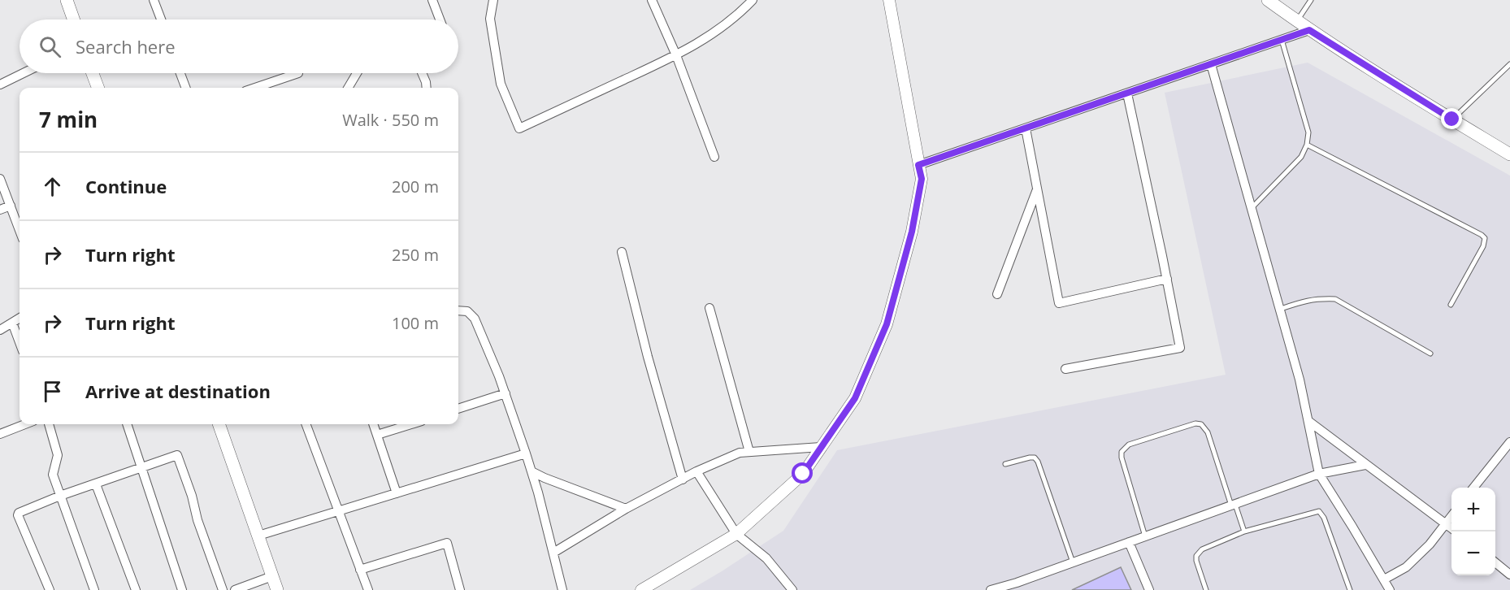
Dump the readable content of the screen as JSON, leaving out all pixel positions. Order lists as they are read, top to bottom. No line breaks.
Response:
{"page":{"search":"Search here","heading":["7 min","Walk · 550 m"],"list":[["Continue","200 m"],["Turn right","250 m"],["Turn right","100 m"],"Arrive at destination"],"map_buttons":["+","−"]}}
